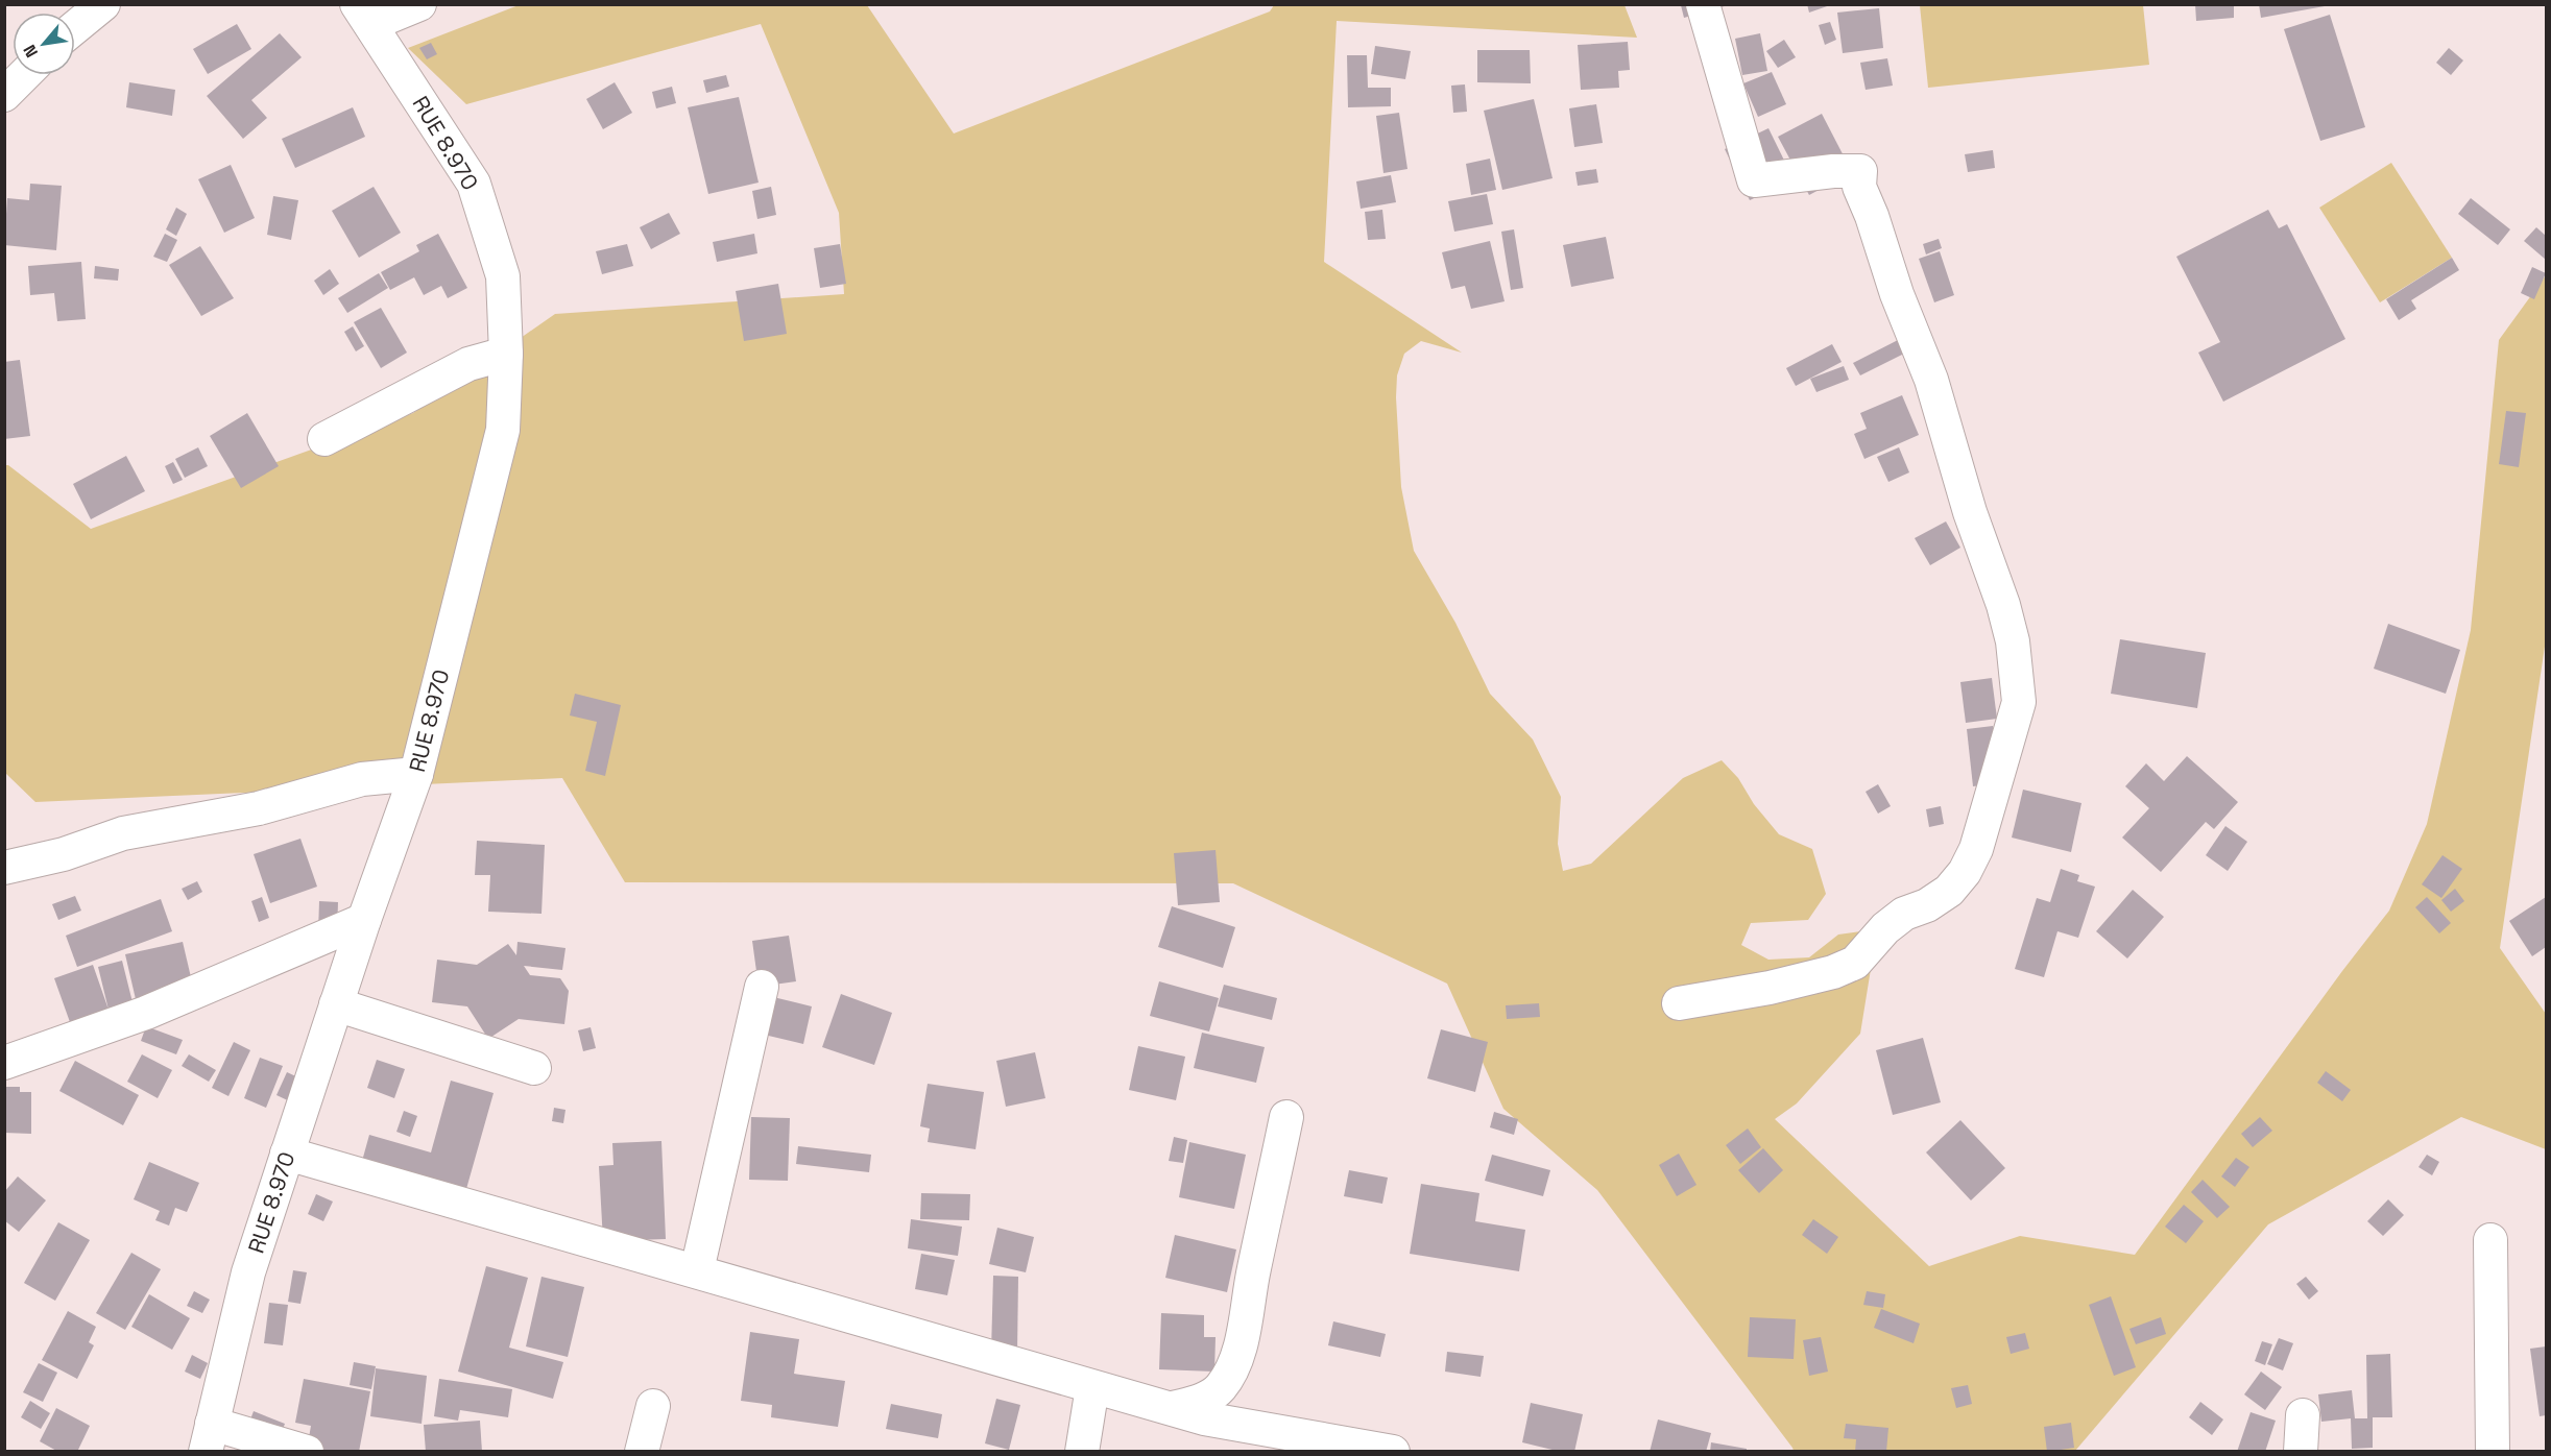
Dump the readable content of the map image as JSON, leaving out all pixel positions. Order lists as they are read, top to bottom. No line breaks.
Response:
{"streets":{"street":["RUE 8.970"]},"north":"bottom left"}
